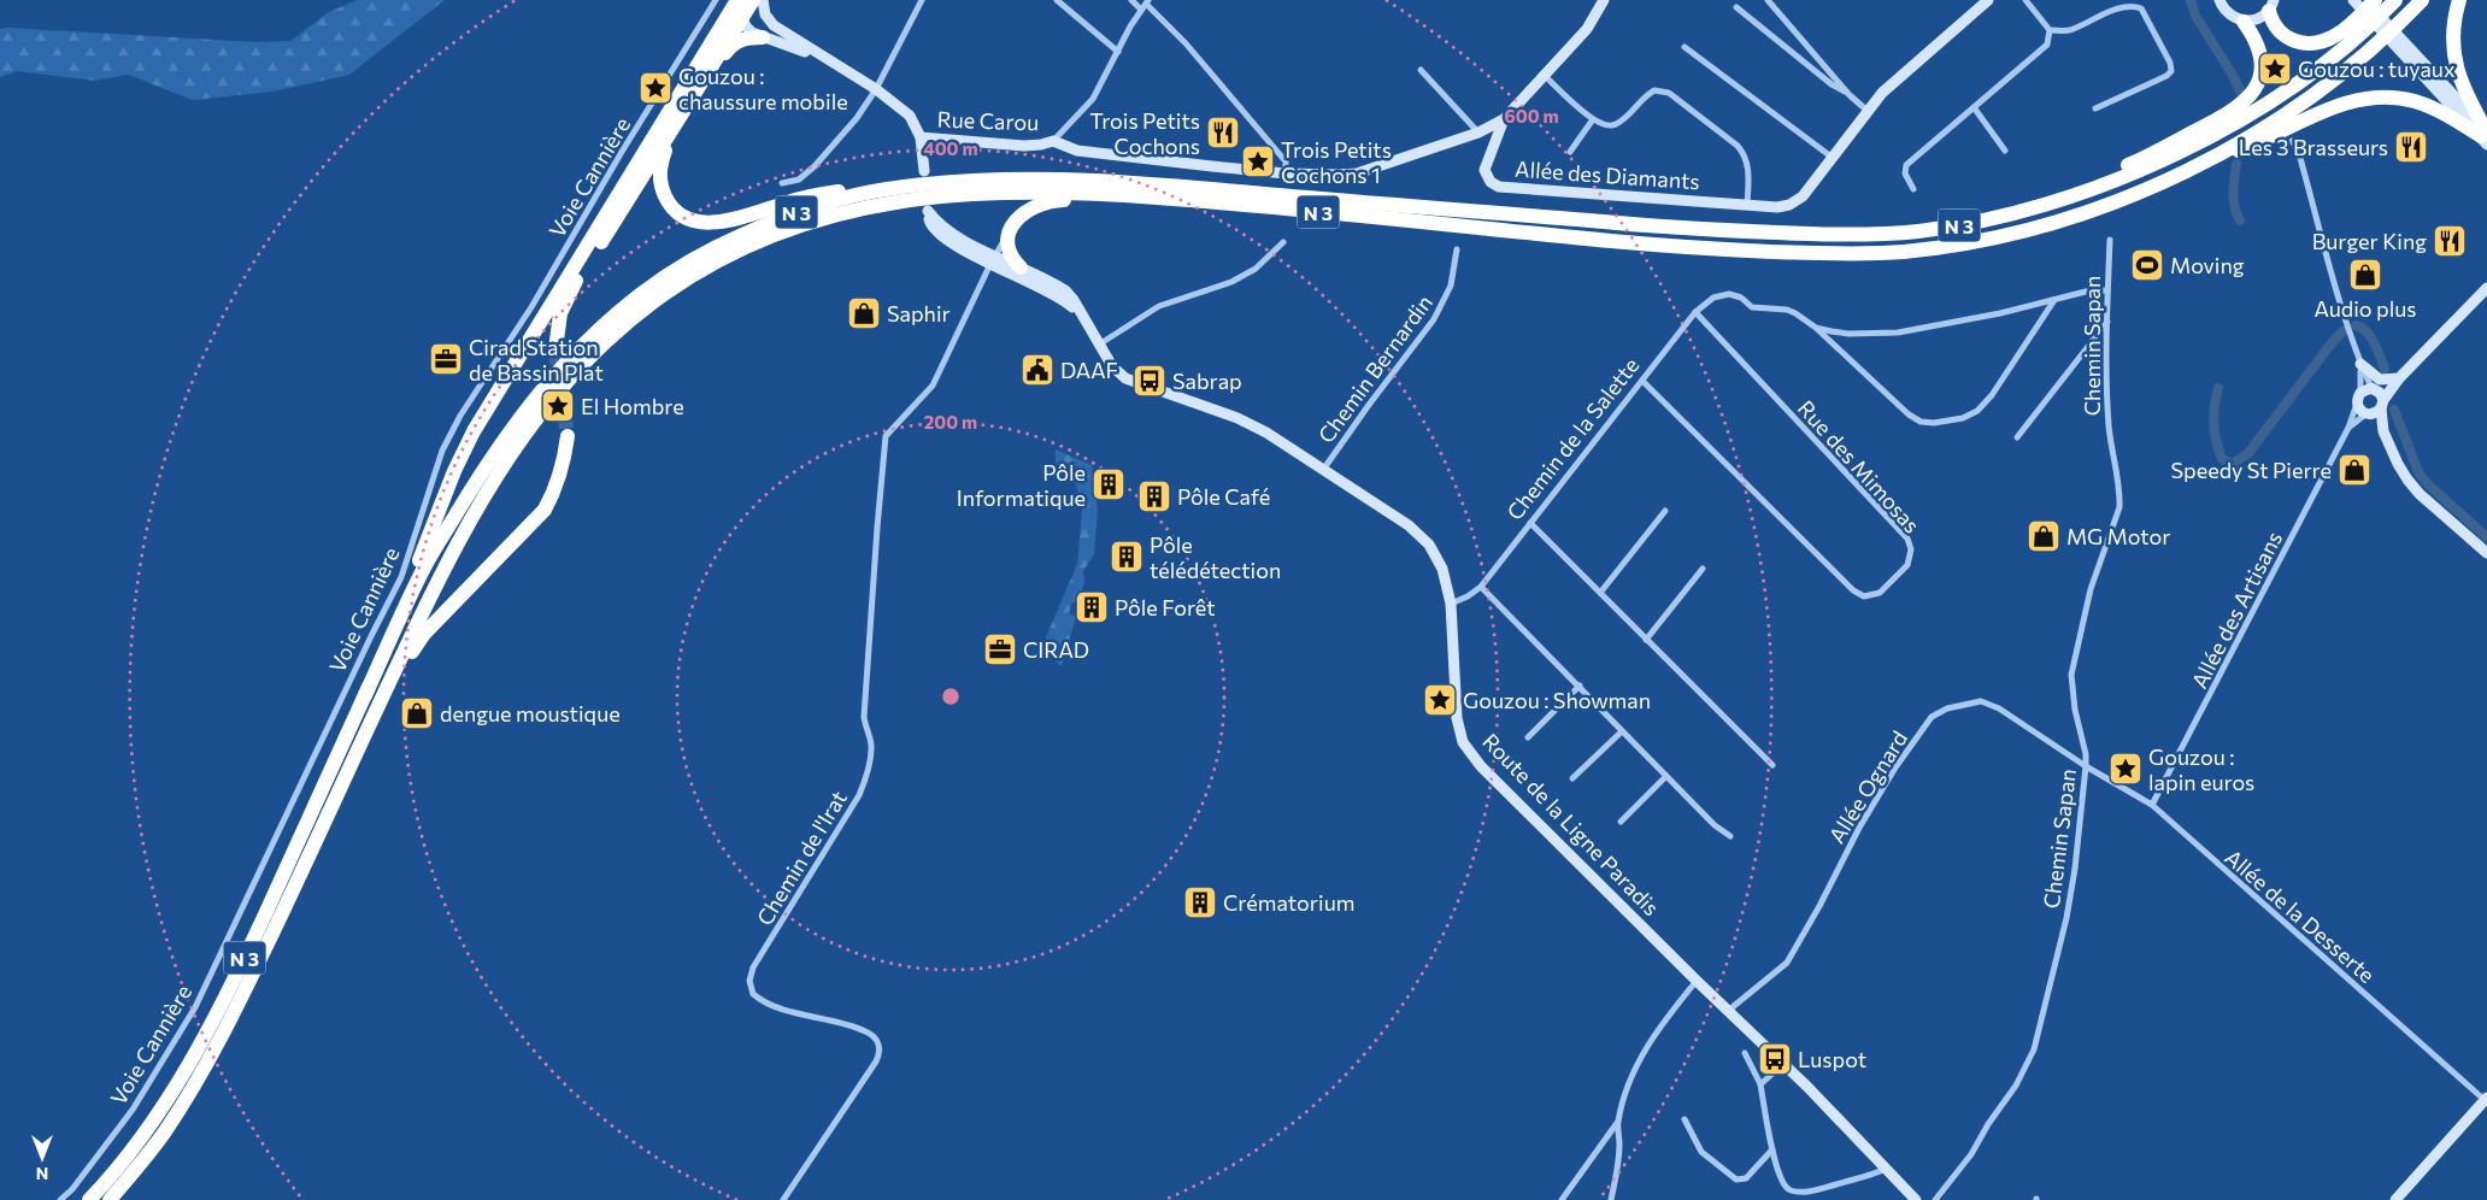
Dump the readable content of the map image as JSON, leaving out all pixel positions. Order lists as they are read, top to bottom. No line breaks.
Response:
{"streets":{"highway":["N 3"],"street":["Rue Carou","Allée des Diamants","Voie Cannière","Chemin Sapan","Chemin Bernardin","Chemin de la Salette","Rue des Mimosas","Allée des Artisans","Allée Ognard","Route de la Ligne Paradis","Chemin de l'Irat","Allée de la Desserte"]},"crossings":[["Chemin Sapan","Allée Ognard"],["Chemin Sapan","Allée de la Desserte"],["Chemin Bernardin","Route de la Ligne Paradis"],["Chemin de la Salette","Rue des Mimosas"],["Chemin de la Salette","Route de la Ligne Paradis"],["Allée des Artisans","Allée de la Desserte"],["Allée Ognard","Route de la Ligne Paradis"],["Allée Ognard","Allée de la Desserte"],["Route de la Ligne Paradis","Chemin de l'Irat"]],"places":{"place":["Gouzou : tuyaux","Gouzou : chaussure mobile","Trois Petits Cochons 1","El Hombre","Gouzou : Showman","Gouzou : lapin euros"],"restaurant":["Trois Petits Cochons","Les 3 Brasseurs","Burger King"],"sports":["Moving"],"shop":["Audio plus","Saphir","Speedy St Pierre","MG Motor","dengue moustique"],"office":["Cirad Station de Bassin Plat","CIRAD"],"public building":["DAAF"],"bus stop":["Sabrap","Luspot"],"building":["Pôle Informatique","Pôle Café","Pôle télédétection","Pôle Forêt","Crématorium"]},"north":"bottom","rings":["600 m","400 m","200 m"]}
